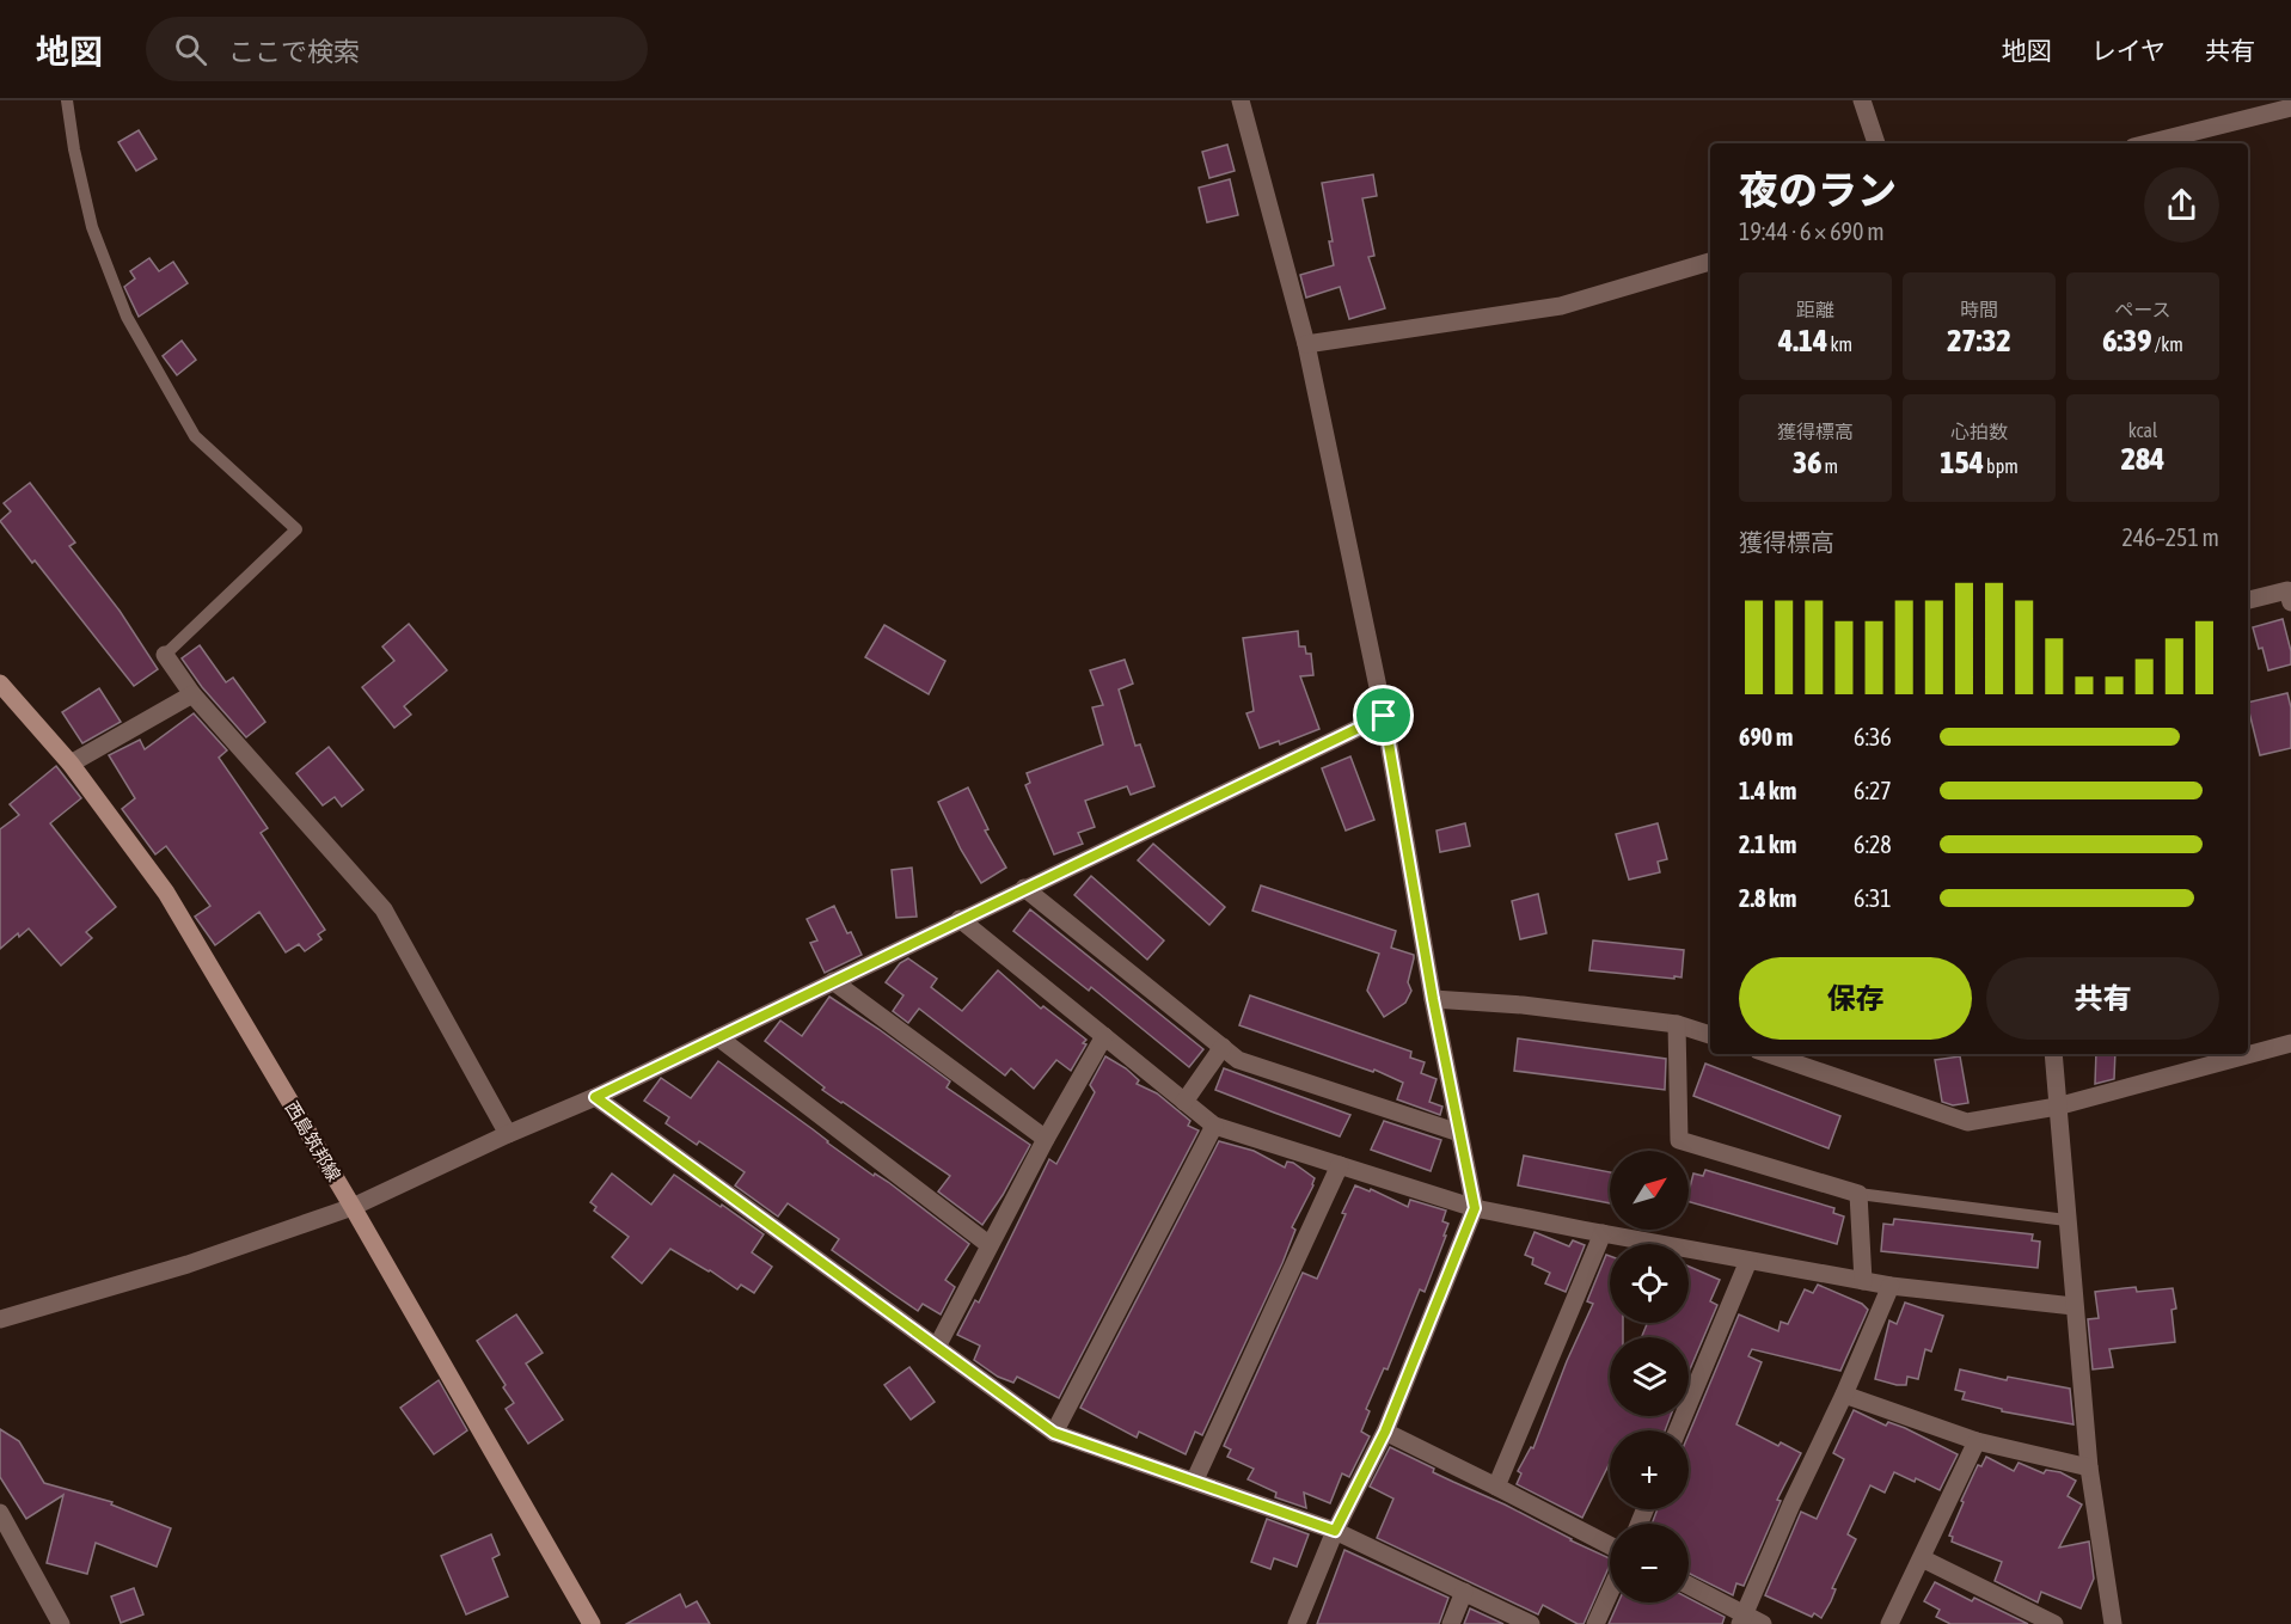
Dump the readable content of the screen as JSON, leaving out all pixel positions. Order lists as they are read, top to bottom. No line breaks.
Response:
{"streets":{"main road":["西島筑邦線"]},"north":"top right","page":{"header":"地図","search":"ここで検索","nav":["地図","レイヤ","共有"],"heading":["夜のラン","19:44 · 6 × 690 m"],"stats":[["距離","4.14 km"],["時間","27:32"],["ペース","6:39 /km"],["獲得標高","36 m"],["心拍数","154 bpm"],["kcal","284"]],"chart":["獲得標高","246–251 m"],"list":[{"name":"690 m","note":"6:36"},{"name":"1.4 km","note":"6:27"},{"name":"2.1 km","note":"6:28"},{"name":"2.8 km","note":"6:31"}],"buttons":["保存","共有"],"map_buttons":["+","−"]}}
